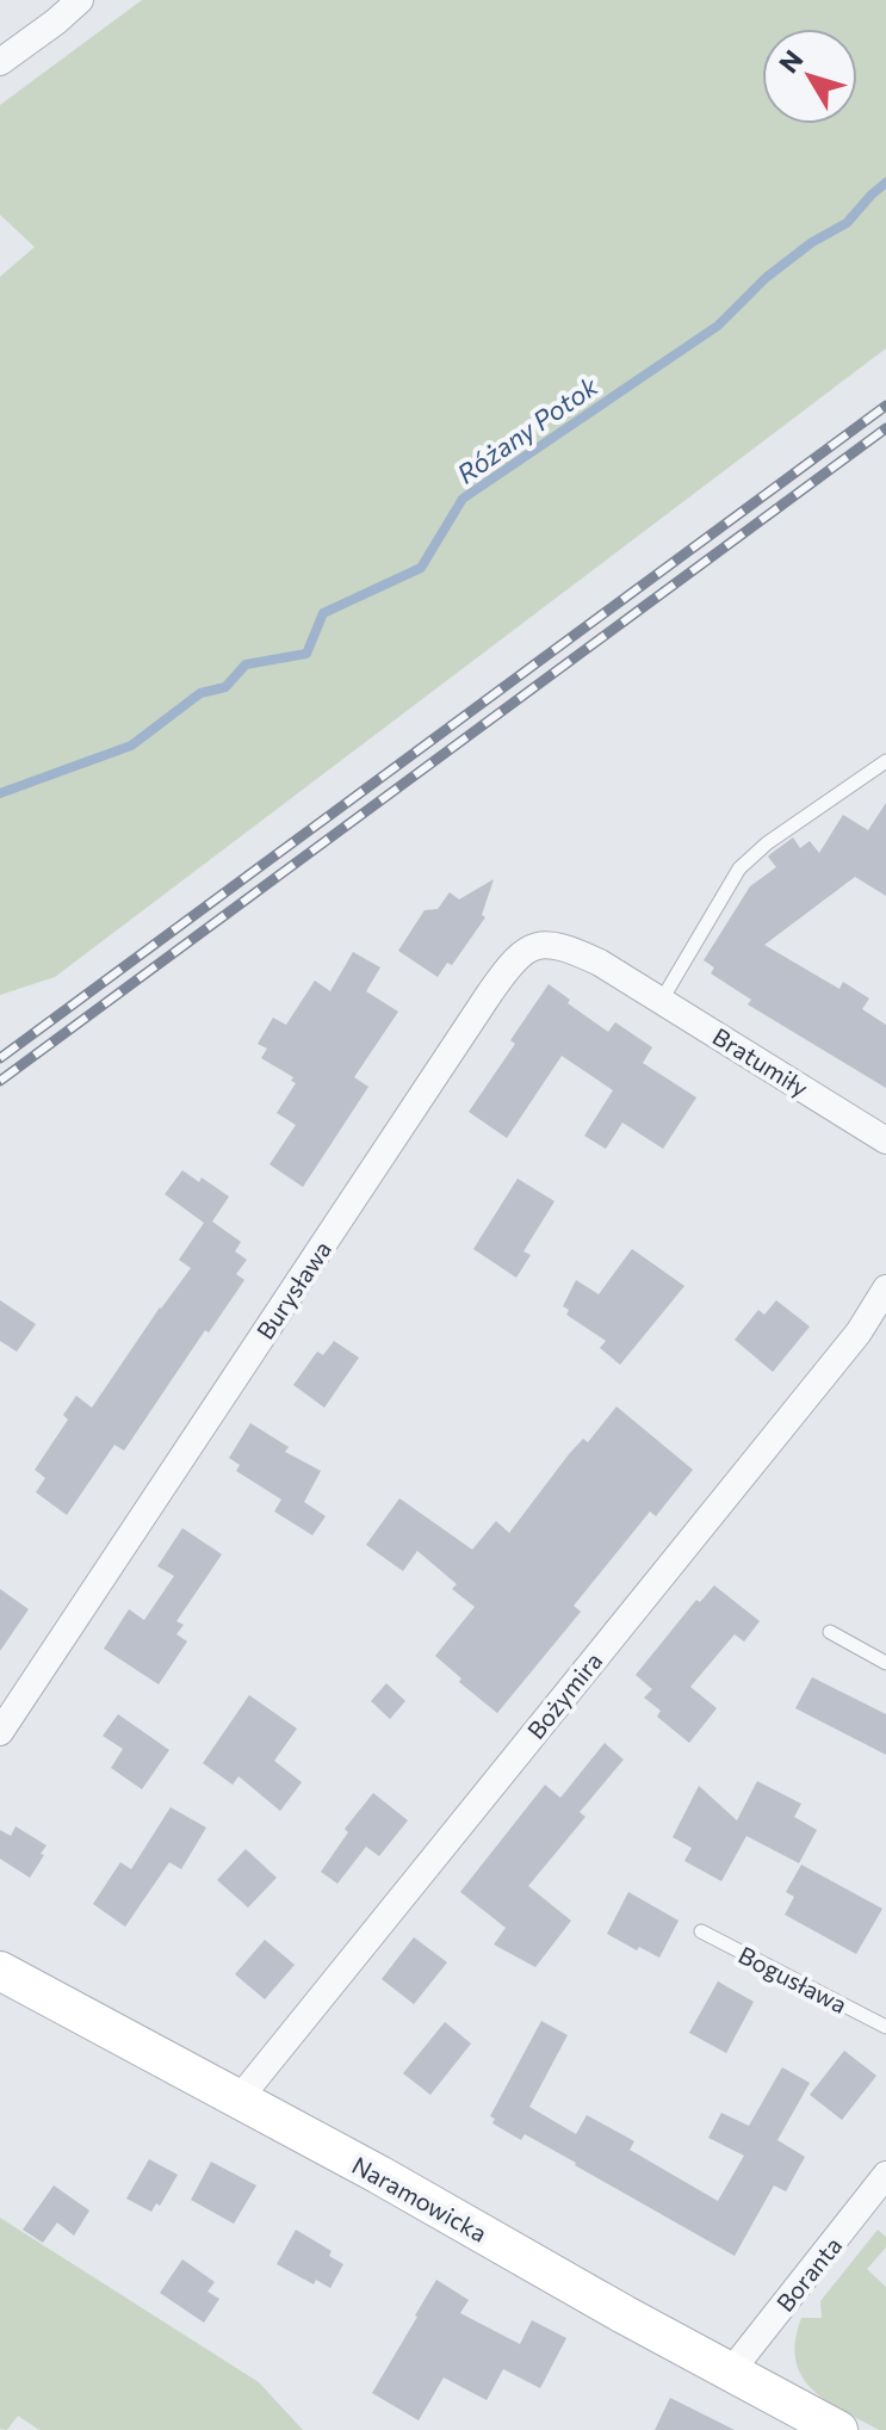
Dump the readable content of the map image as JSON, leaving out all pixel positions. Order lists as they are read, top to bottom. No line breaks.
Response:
{"streets":{"street":["Bratumiły","Burysława","Bożymira","Naramowicka","Boranta"],"lane":["Bogusława"]},"crossings":[["Bratumiły","Burysława"],["Bożymira","Naramowicka"],["Naramowicka","Boranta"]],"water":["Różany Potok"],"north":"top left"}
